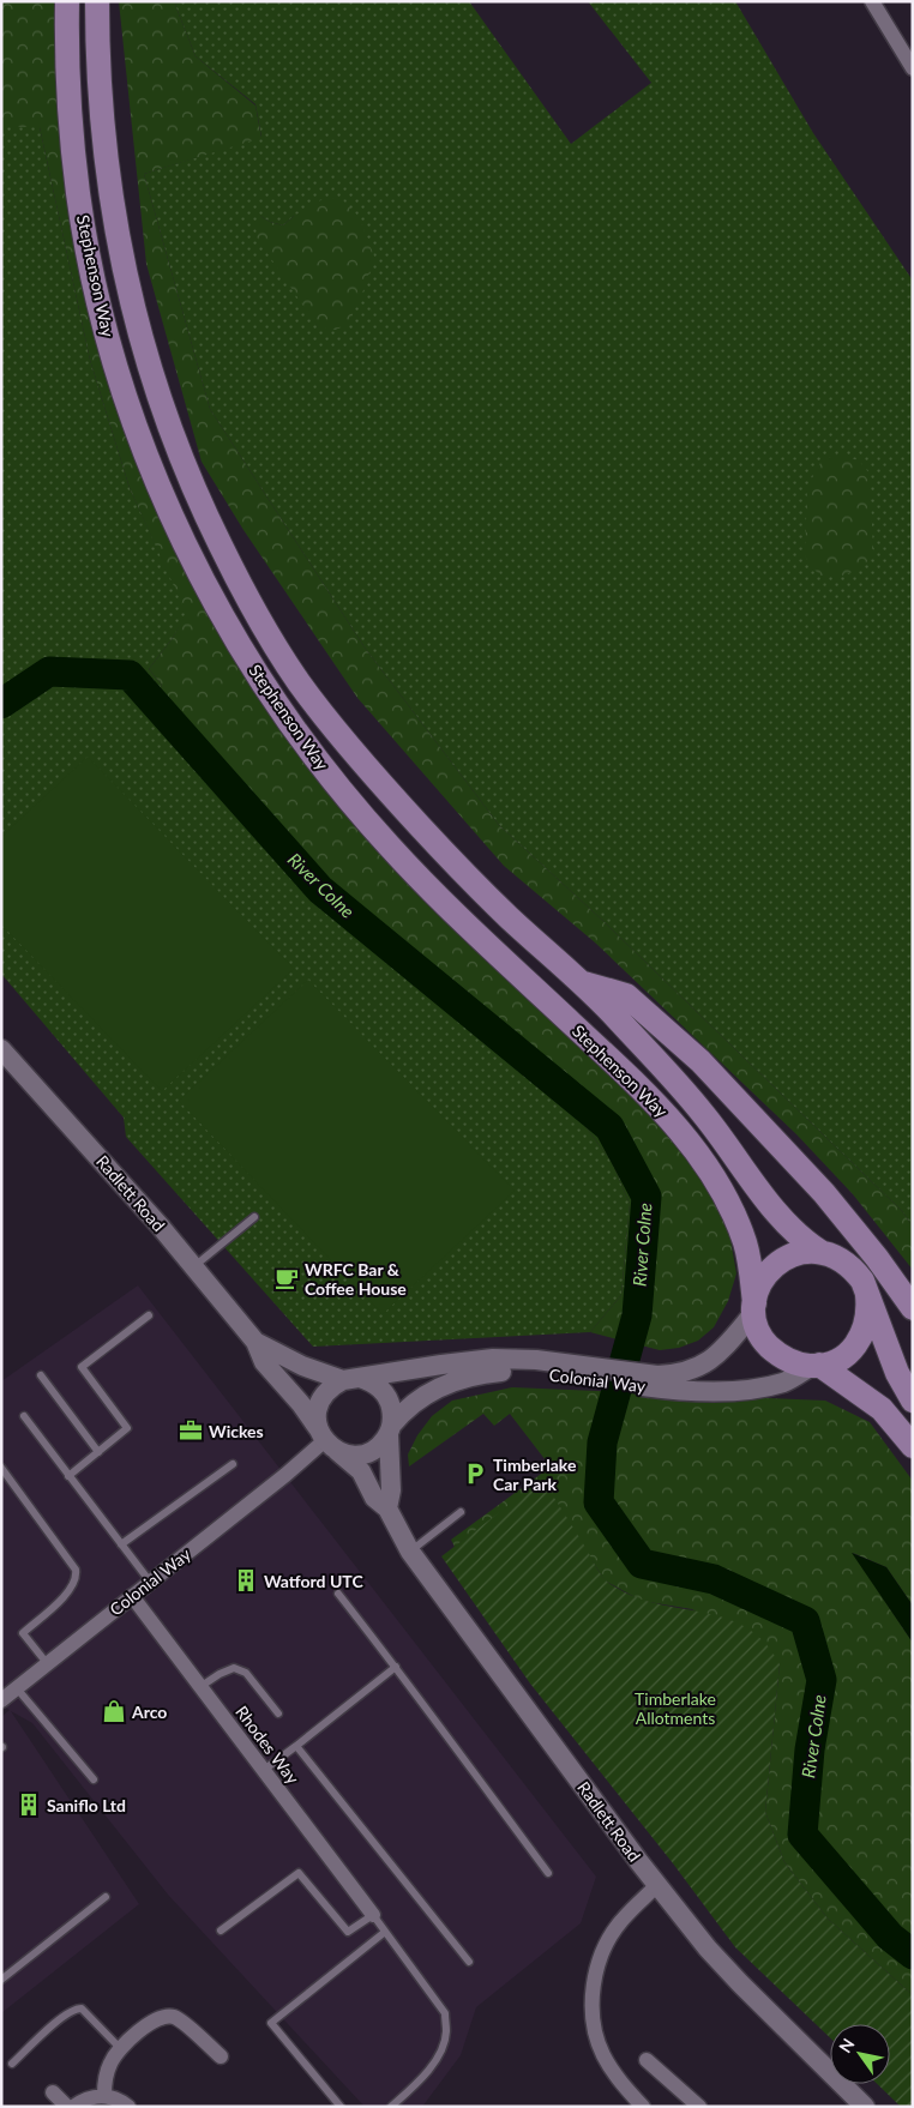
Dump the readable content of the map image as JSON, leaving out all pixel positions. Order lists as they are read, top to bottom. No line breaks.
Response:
{"streets":{"main road":["Stephenson Way"],"street":["Radlett Road","Colonial Way","Rhodes Way"]},"crossings":[["Stephenson Way","Colonial Way"],["Radlett Road","Colonial Way"],["Colonial Way","Rhodes Way"]],"water":["River Colne"],"parks":["Timberlake Allotments"],"places":{"cafe":["WRFC Bar & Coffee House"],"office":["Wickes"],"parking":["Timberlake Car Park"],"building":["Watford UTC","Saniflo Ltd"],"shop":["Arco"]},"north":"top left"}
